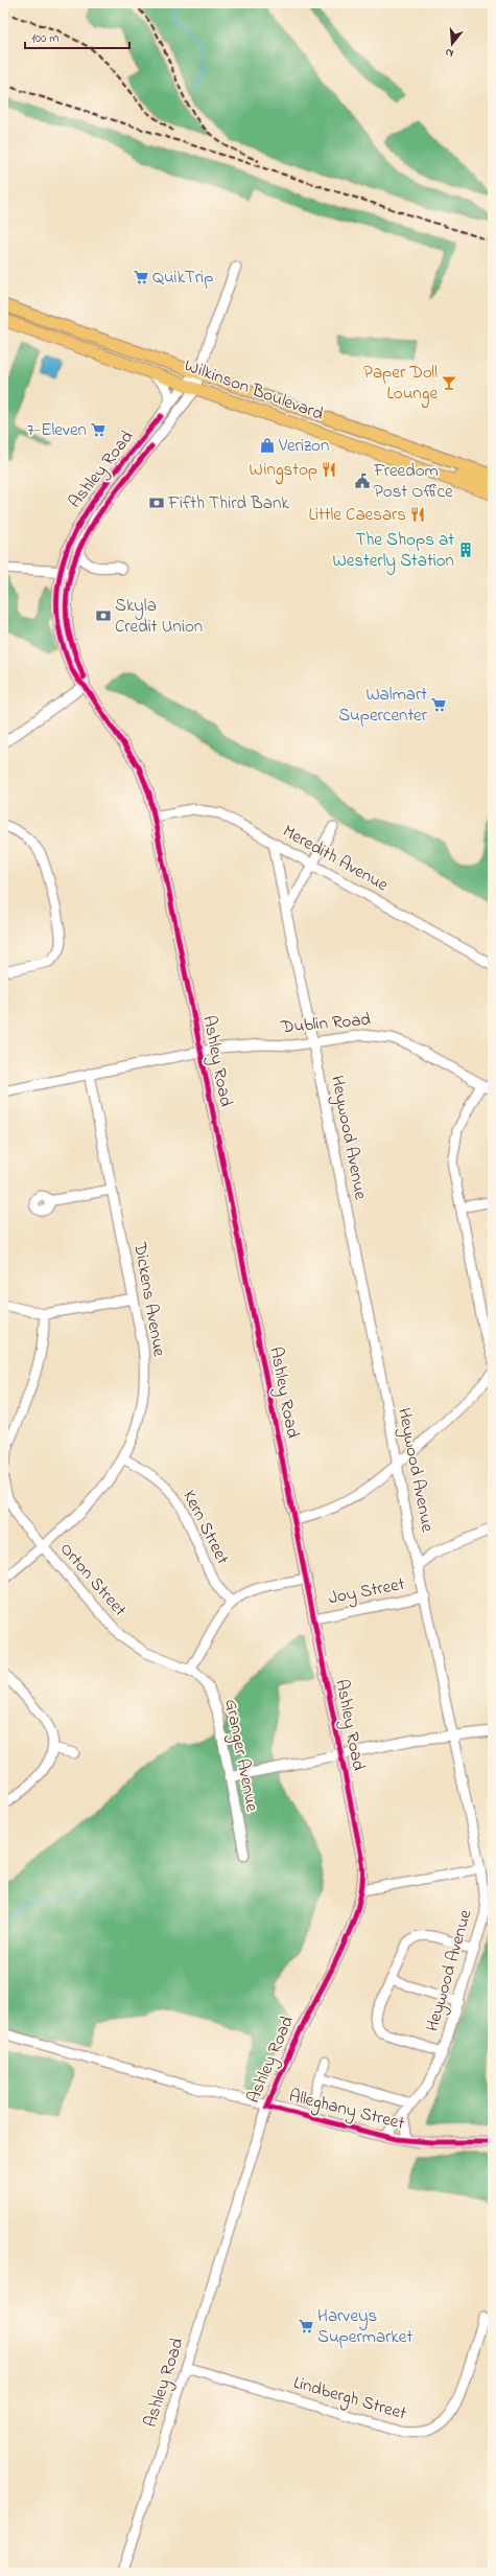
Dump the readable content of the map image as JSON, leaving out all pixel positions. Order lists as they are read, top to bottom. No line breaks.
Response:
{"streets":{"main road":["Wilkinson Boulevard"],"street":["Ashley Road","Meredith Avenue","Dublin Road","Heywood Avenue","Dickens Avenue","Kern Street","Orton Street","Joy Street","Granger Avenue","Alleghany Street","Lindbergh Street"]},"crossings":[["Wilkinson Boulevard","Ashley Road"],["Ashley Road","Meredith Avenue"],["Ashley Road","Dublin Road"],["Ashley Road","Joy Street"],["Ashley Road","Alleghany Street"],["Ashley Road","Lindbergh Street"],["Meredith Avenue","Heywood Avenue"],["Dublin Road","Heywood Avenue"],["Dublin Road","Dickens Avenue"],["Heywood Avenue","Joy Street"],["Heywood Avenue","Alleghany Street"],["Dickens Avenue","Kern Street"],["Dickens Avenue","Orton Street"],["Orton Street","Granger Avenue"]],"places":{"supermarket":["QuikTrip","7-Eleven","Walmart Supercenter","Harveys Supermarket"],"bar":["Paper Doll Lounge"],"shop":["Verizon"],"restaurant":["Wingstop","Little Caesars"],"public building":["Freedom Post Office"],"bank":["Fifth Third Bank","Skyla Credit Union"],"building":["The Shops at Westerly Station"]},"scale_bar":"100 m","north":"bottom"}
